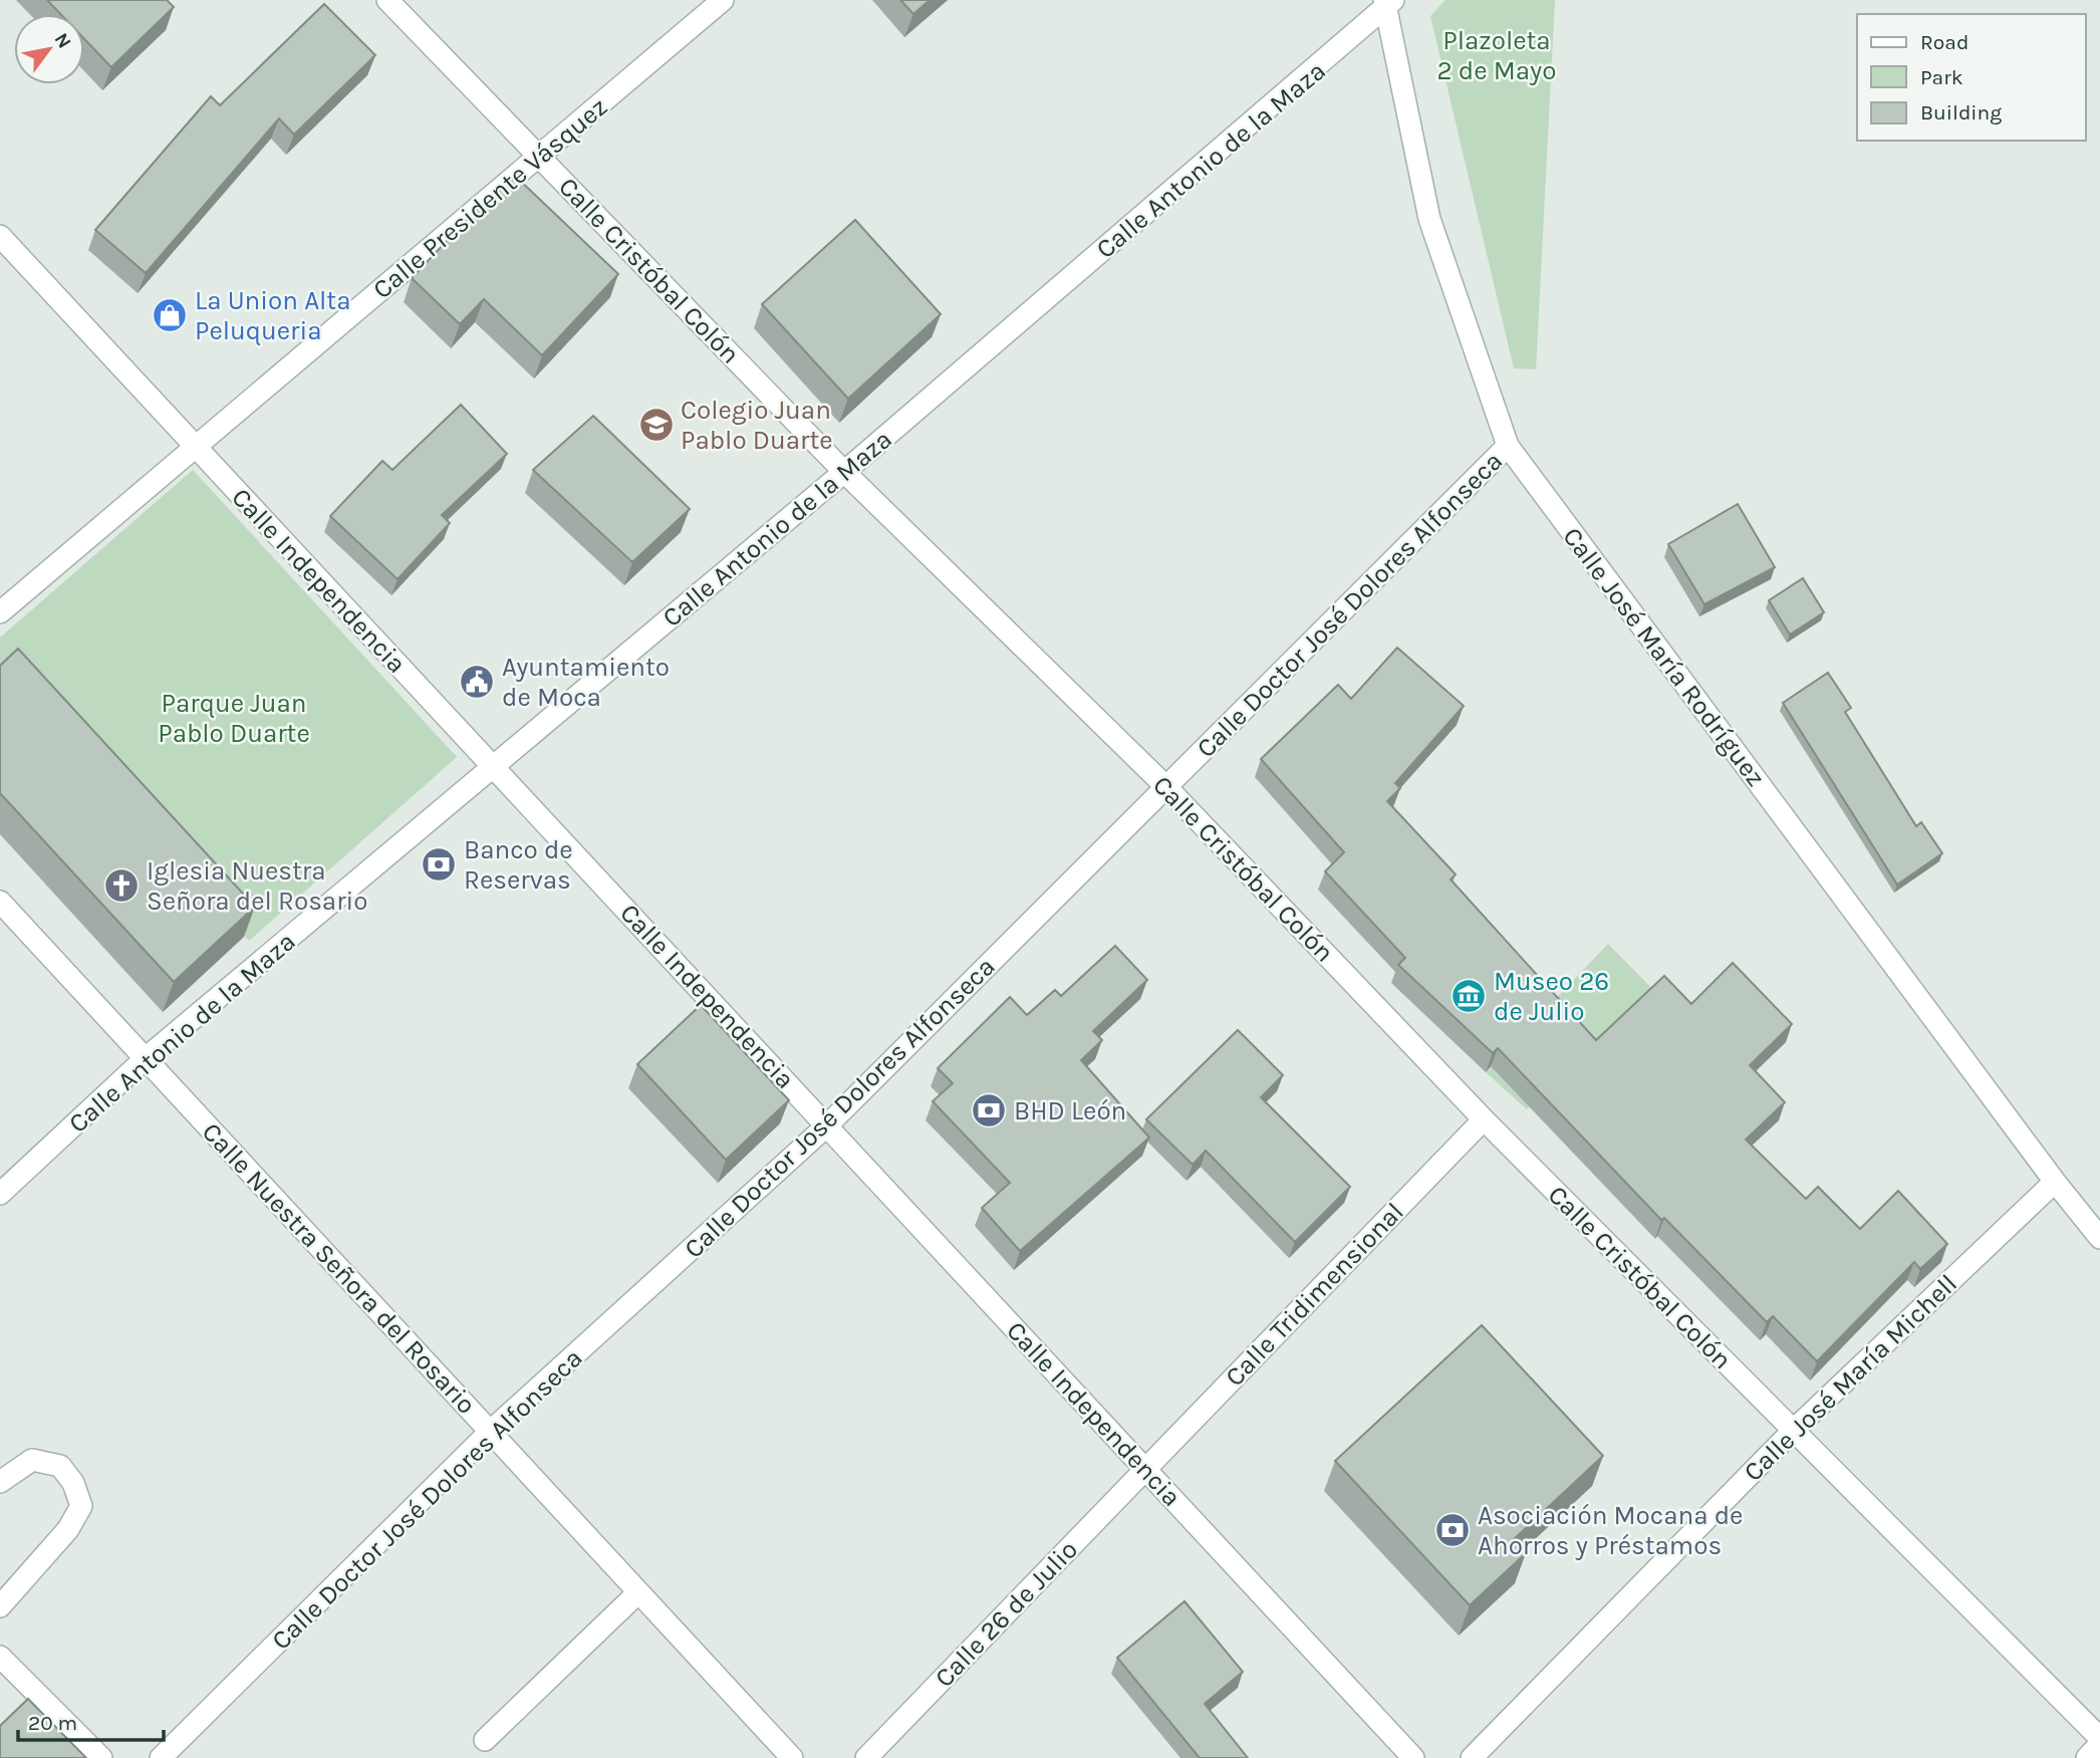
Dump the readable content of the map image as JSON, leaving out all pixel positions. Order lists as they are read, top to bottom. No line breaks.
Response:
{"streets":{"street":["Calle Antonio de la Maza","Calle Presidente Vásquez","Calle Cristóbal Colón","Calle Independencia","Calle Doctor José Dolores Alfonseca","Calle José María Rodríguez","Calle Nuestra Señora del Rosario","Calle Tridimensional","Calle José María Michell","Calle 26 de Julio"]},"crossings":[["Calle Antonio de la Maza","Calle Cristóbal Colón"],["Calle Antonio de la Maza","Calle Independencia"],["Calle Antonio de la Maza","Calle José María Rodríguez"],["Calle Antonio de la Maza","Calle Nuestra Señora del Rosario"],["Calle Presidente Vásquez","Calle Cristóbal Colón"],["Calle Presidente Vásquez","Calle Independencia"],["Calle Cristóbal Colón","Calle Doctor José Dolores Alfonseca"],["Calle Cristóbal Colón","Calle Tridimensional"],["Calle Cristóbal Colón","Calle José María Michell"],["Calle Independencia","Calle Doctor José Dolores Alfonseca"],["Calle Independencia","Calle Tridimensional"],["Calle Independencia","Calle 26 de Julio"],["Calle Doctor José Dolores Alfonseca","Calle José María Rodríguez"],["Calle Doctor José Dolores Alfonseca","Calle Nuestra Señora del Rosario"],["Calle José María Rodríguez","Calle José María Michell"],["Calle Tridimensional","Calle 26 de Julio"]],"parks":["Plazoleta 2 de Mayo","Parque Juan Pablo Duarte"],"places":{"shop":["La Union Alta Peluqueria"],"school or university":["Colegio Juan Pablo Duarte"],"public building":["Ayuntamiento de Moca"],"bank":["Banco de Reservas","BHD León","Asociación Mocana de Ahorros y Préstamos"],"church":["Iglesia Nuestra Señora del Rosario"],"museum":["Museo 26 de Julio"]},"legend":["Road","Park","Building"],"scale_bar":"20 m","north":"top right"}
